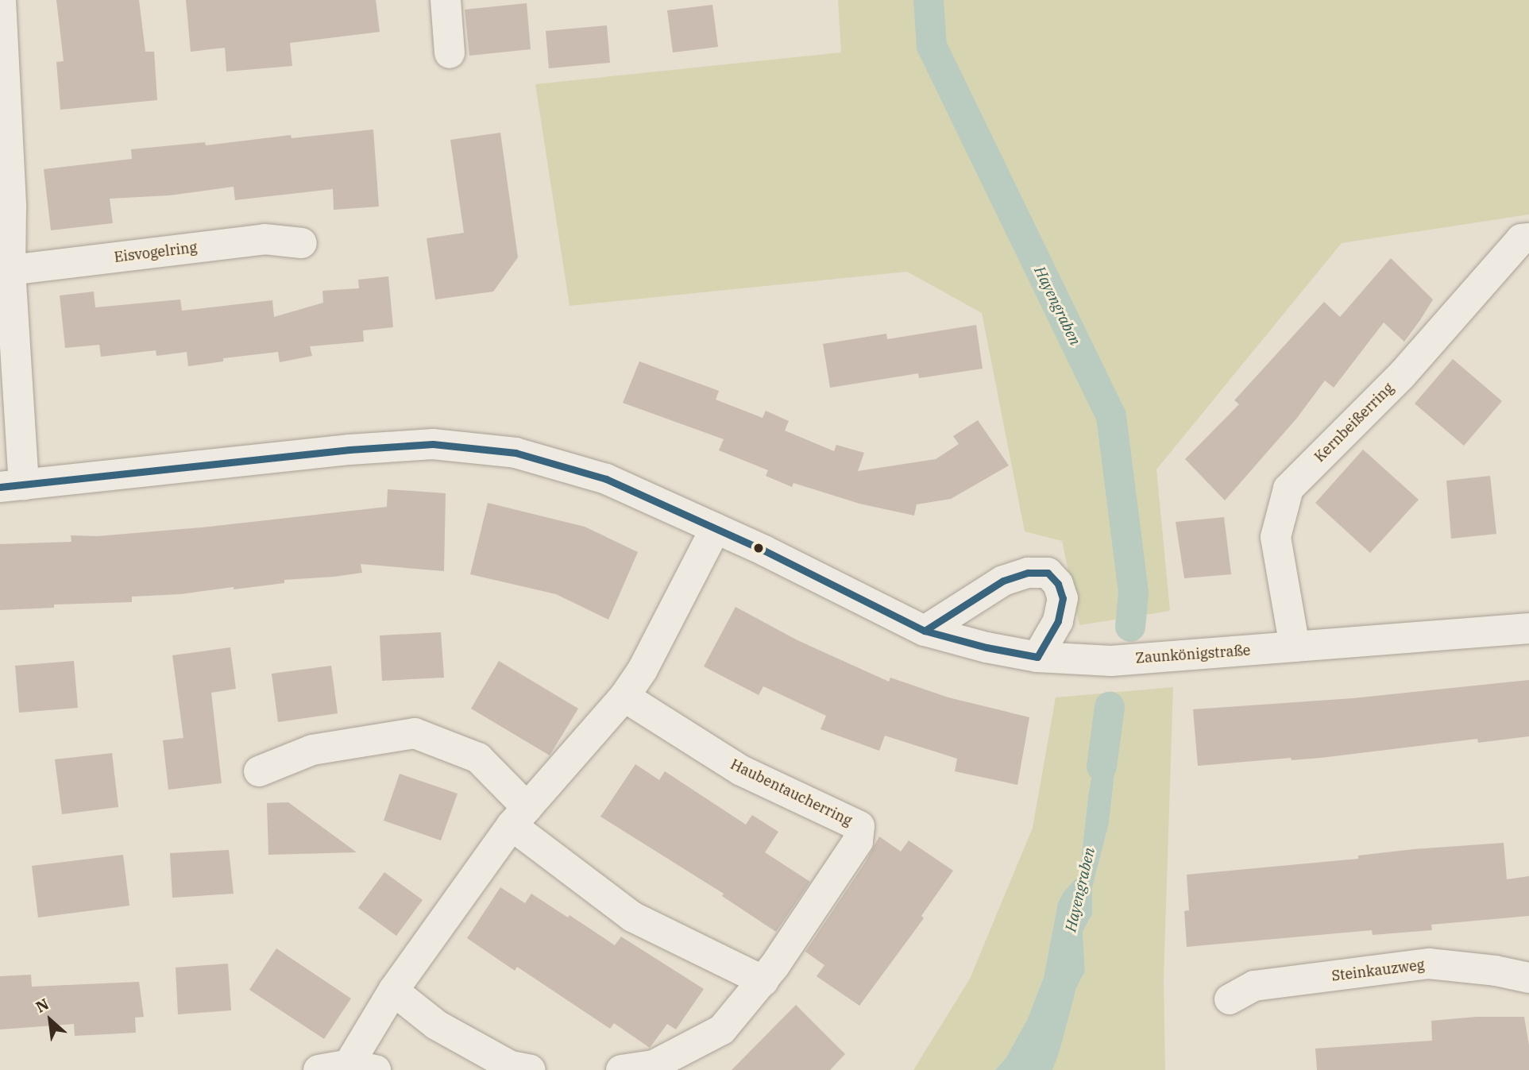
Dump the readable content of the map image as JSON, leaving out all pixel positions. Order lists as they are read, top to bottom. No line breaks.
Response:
{"streets":{"street":["Eisvogelring","Kernbeißerring","Zaunkönigstraße","Haubentaucherring","Steinkauzweg"]},"crossings":[["Kernbeißerring","Zaunkönigstraße"]],"water":["Hayengraben"],"north":"top left"}
